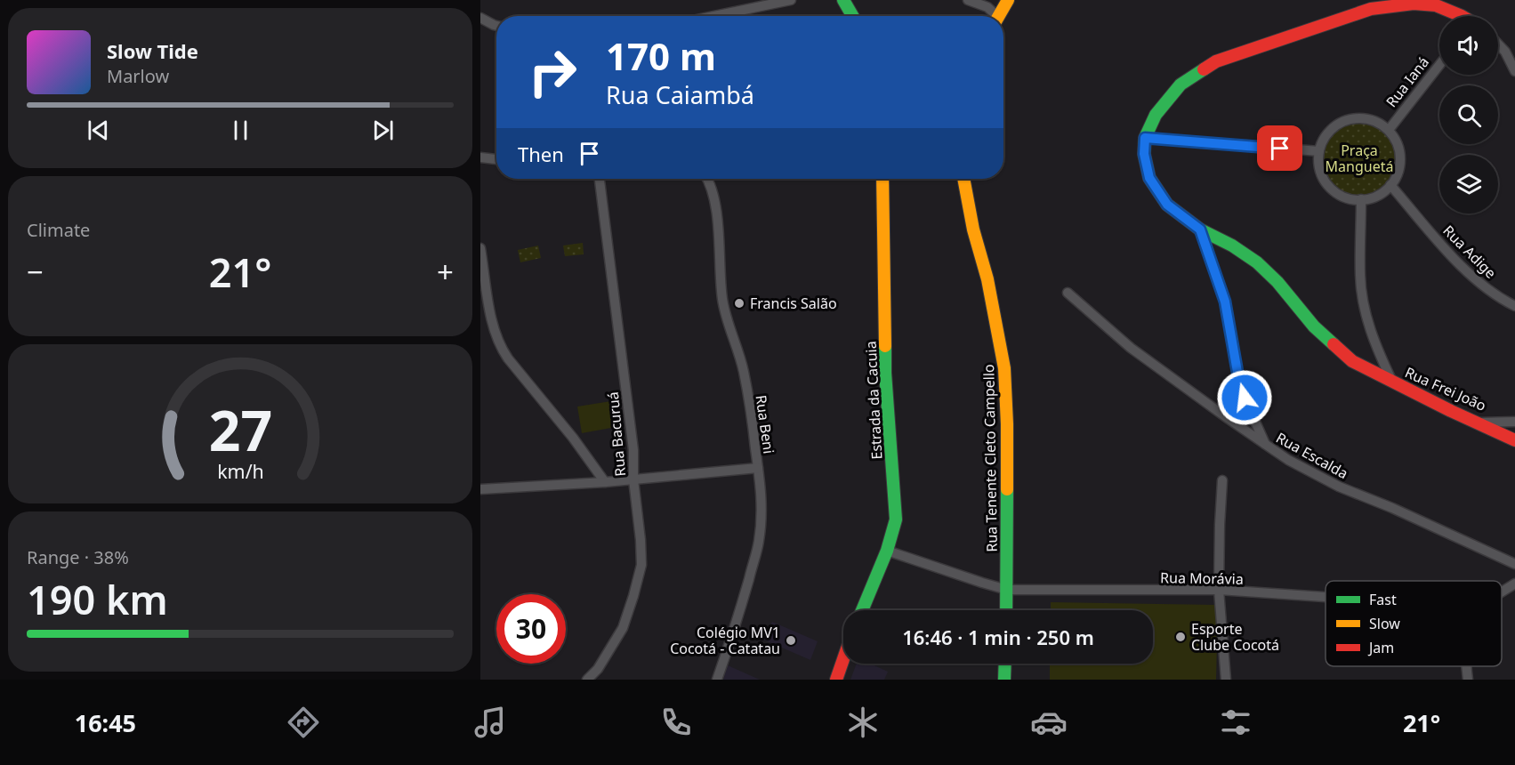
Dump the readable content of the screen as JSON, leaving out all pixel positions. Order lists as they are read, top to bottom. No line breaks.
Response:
{"streets":{"main road":["Rua Frei João","Estrada da Cacuia","Rua Tenente Cleto Campello"],"street":["Rua Ianá","Rua Adige","Rua Beni","Rua Bacuruá","Rua Escalda","Rua Morávia"]},"crossings":[["Rua Ianá","Rua Adige"],["Rua Ianá","Rua Frei João"],["Rua Adige","Rua Frei João"],["Estrada da Cacuia","Rua Morávia"],["Rua Tenente Cleto Campello","Rua Morávia"]],"parks":["Praça Manguetá"],"places":["Francis Salão","Esporte Clube Cocotá","Colégio MV1 Cocotá - Catatau"],"legend":["Fast","Slow","Jam"],"page":{"turn":["170 m","Rua Caiambá"],"song":["Slow Tide","Marlow"],"then":"Then","tile":["Climate",["Range · 38%","190 km"]],"heat":["−","21°","+"],"limit":"30","trip":"16:46 · 1 min · 250 m","tabs":["16:45","21°"],"gauge":["27","km/h"]}}
